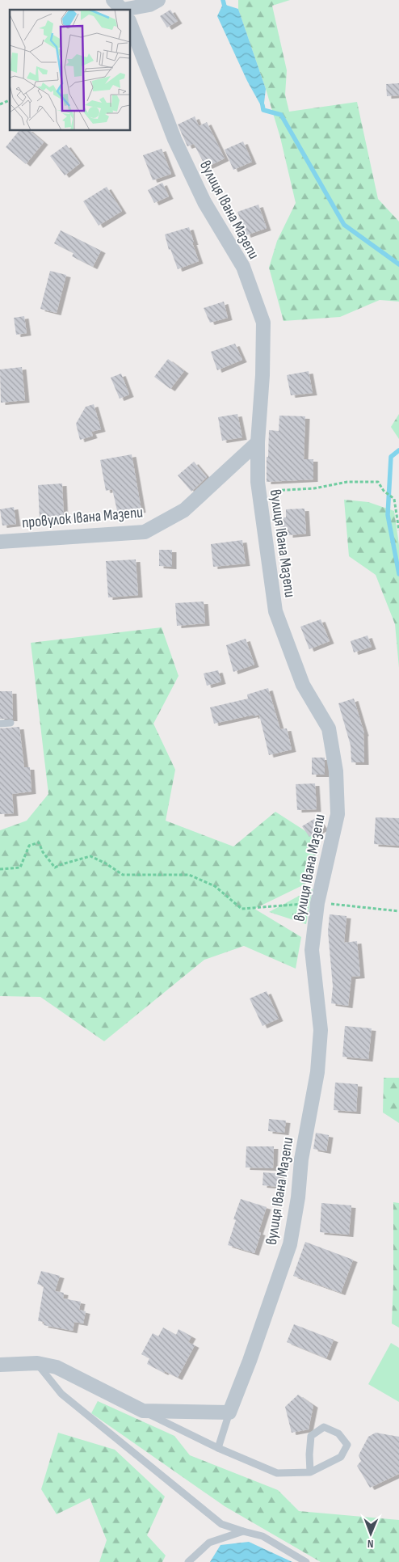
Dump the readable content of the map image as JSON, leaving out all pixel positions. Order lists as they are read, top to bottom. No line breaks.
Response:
{"streets":{"street":["вулиця Івана Мазепи","провулок Івана Мазепи"]},"crossings":[["вулиця Івана Мазепи","провулок Івана Мазепи"]],"north":"bottom"}
